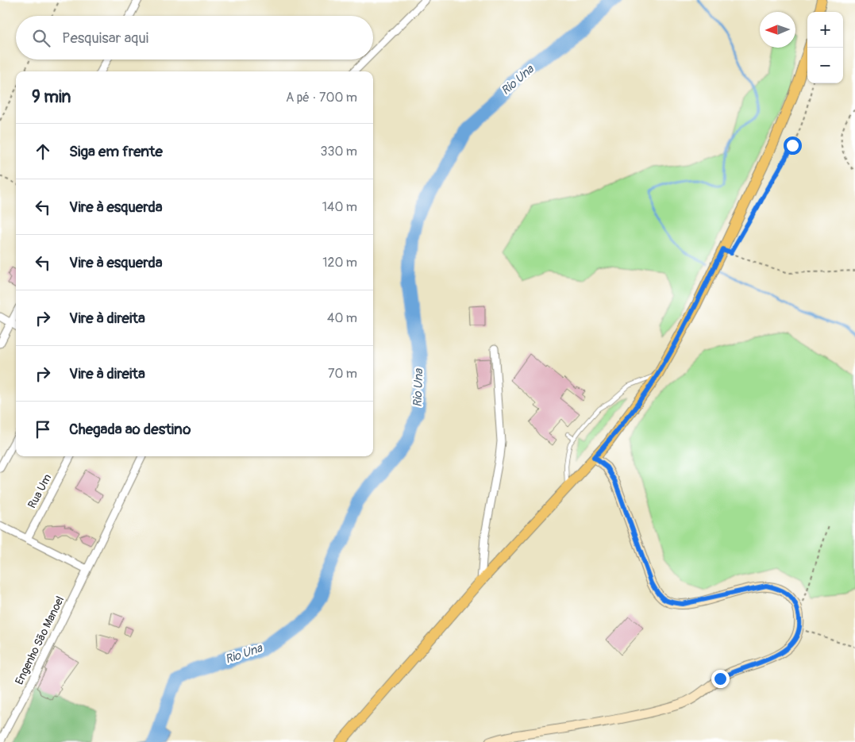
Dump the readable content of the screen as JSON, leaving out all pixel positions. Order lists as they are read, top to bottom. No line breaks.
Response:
{"streets":{"street":["Rua Um","Engenho São Manoel"]},"water":["Rio Una"],"north":"left","page":{"map_buttons":["+","−"],"search":"Pesquisar aqui","heading":["9 min","A pé · 700 m"],"list":[["Siga em frente","330 m"],["Vire à esquerda","140 m"],["Vire à esquerda","120 m"],["Vire à direita","40 m"],["Vire à direita","70 m"],"Chegada ao destino"]}}
